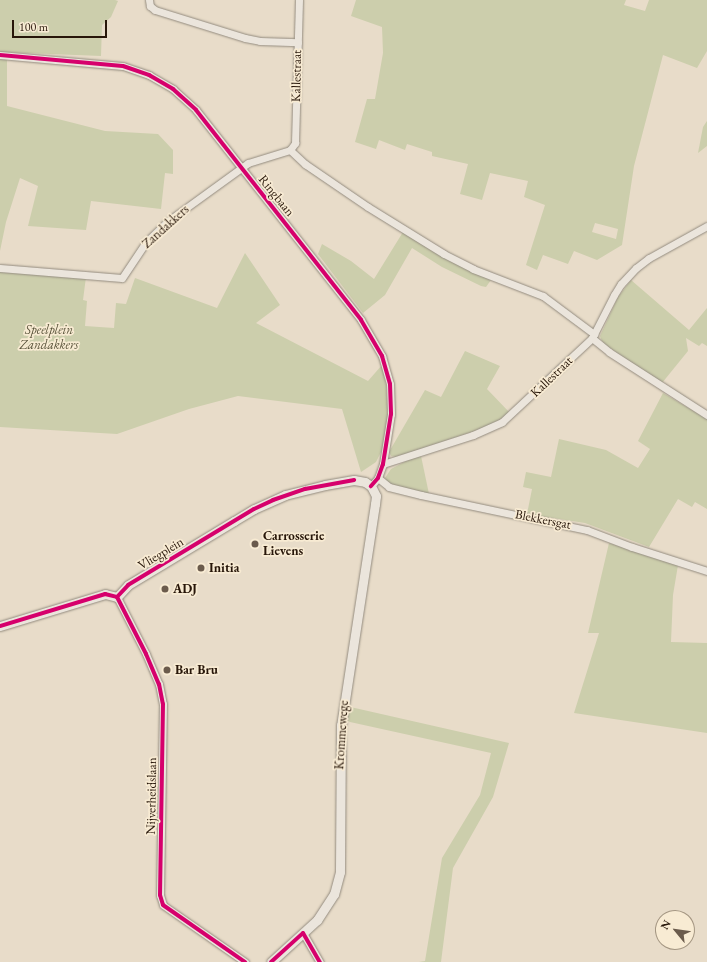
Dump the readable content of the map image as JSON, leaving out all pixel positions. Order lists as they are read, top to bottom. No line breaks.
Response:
{"streets":{"street":["Kallestraat","Ringbaan","Zandakkers","Blekkersgat","Vliegplein","Krommewege","Nijverheidslaan"]},"crossings":[["Kallestraat","Ringbaan"],["Ringbaan","Zandakkers"],["Ringbaan","Blekkersgat"],["Ringbaan","Vliegplein"],["Ringbaan","Krommewege"],["Vliegplein","Krommewege"],["Vliegplein","Nijverheidslaan"]],"parks":["Speelplein Zandakkers"],"places":["Carrosserie Lievens","Initia","ADJ","Bar Bru"],"scale_bar":"100 m","north":"top left"}
